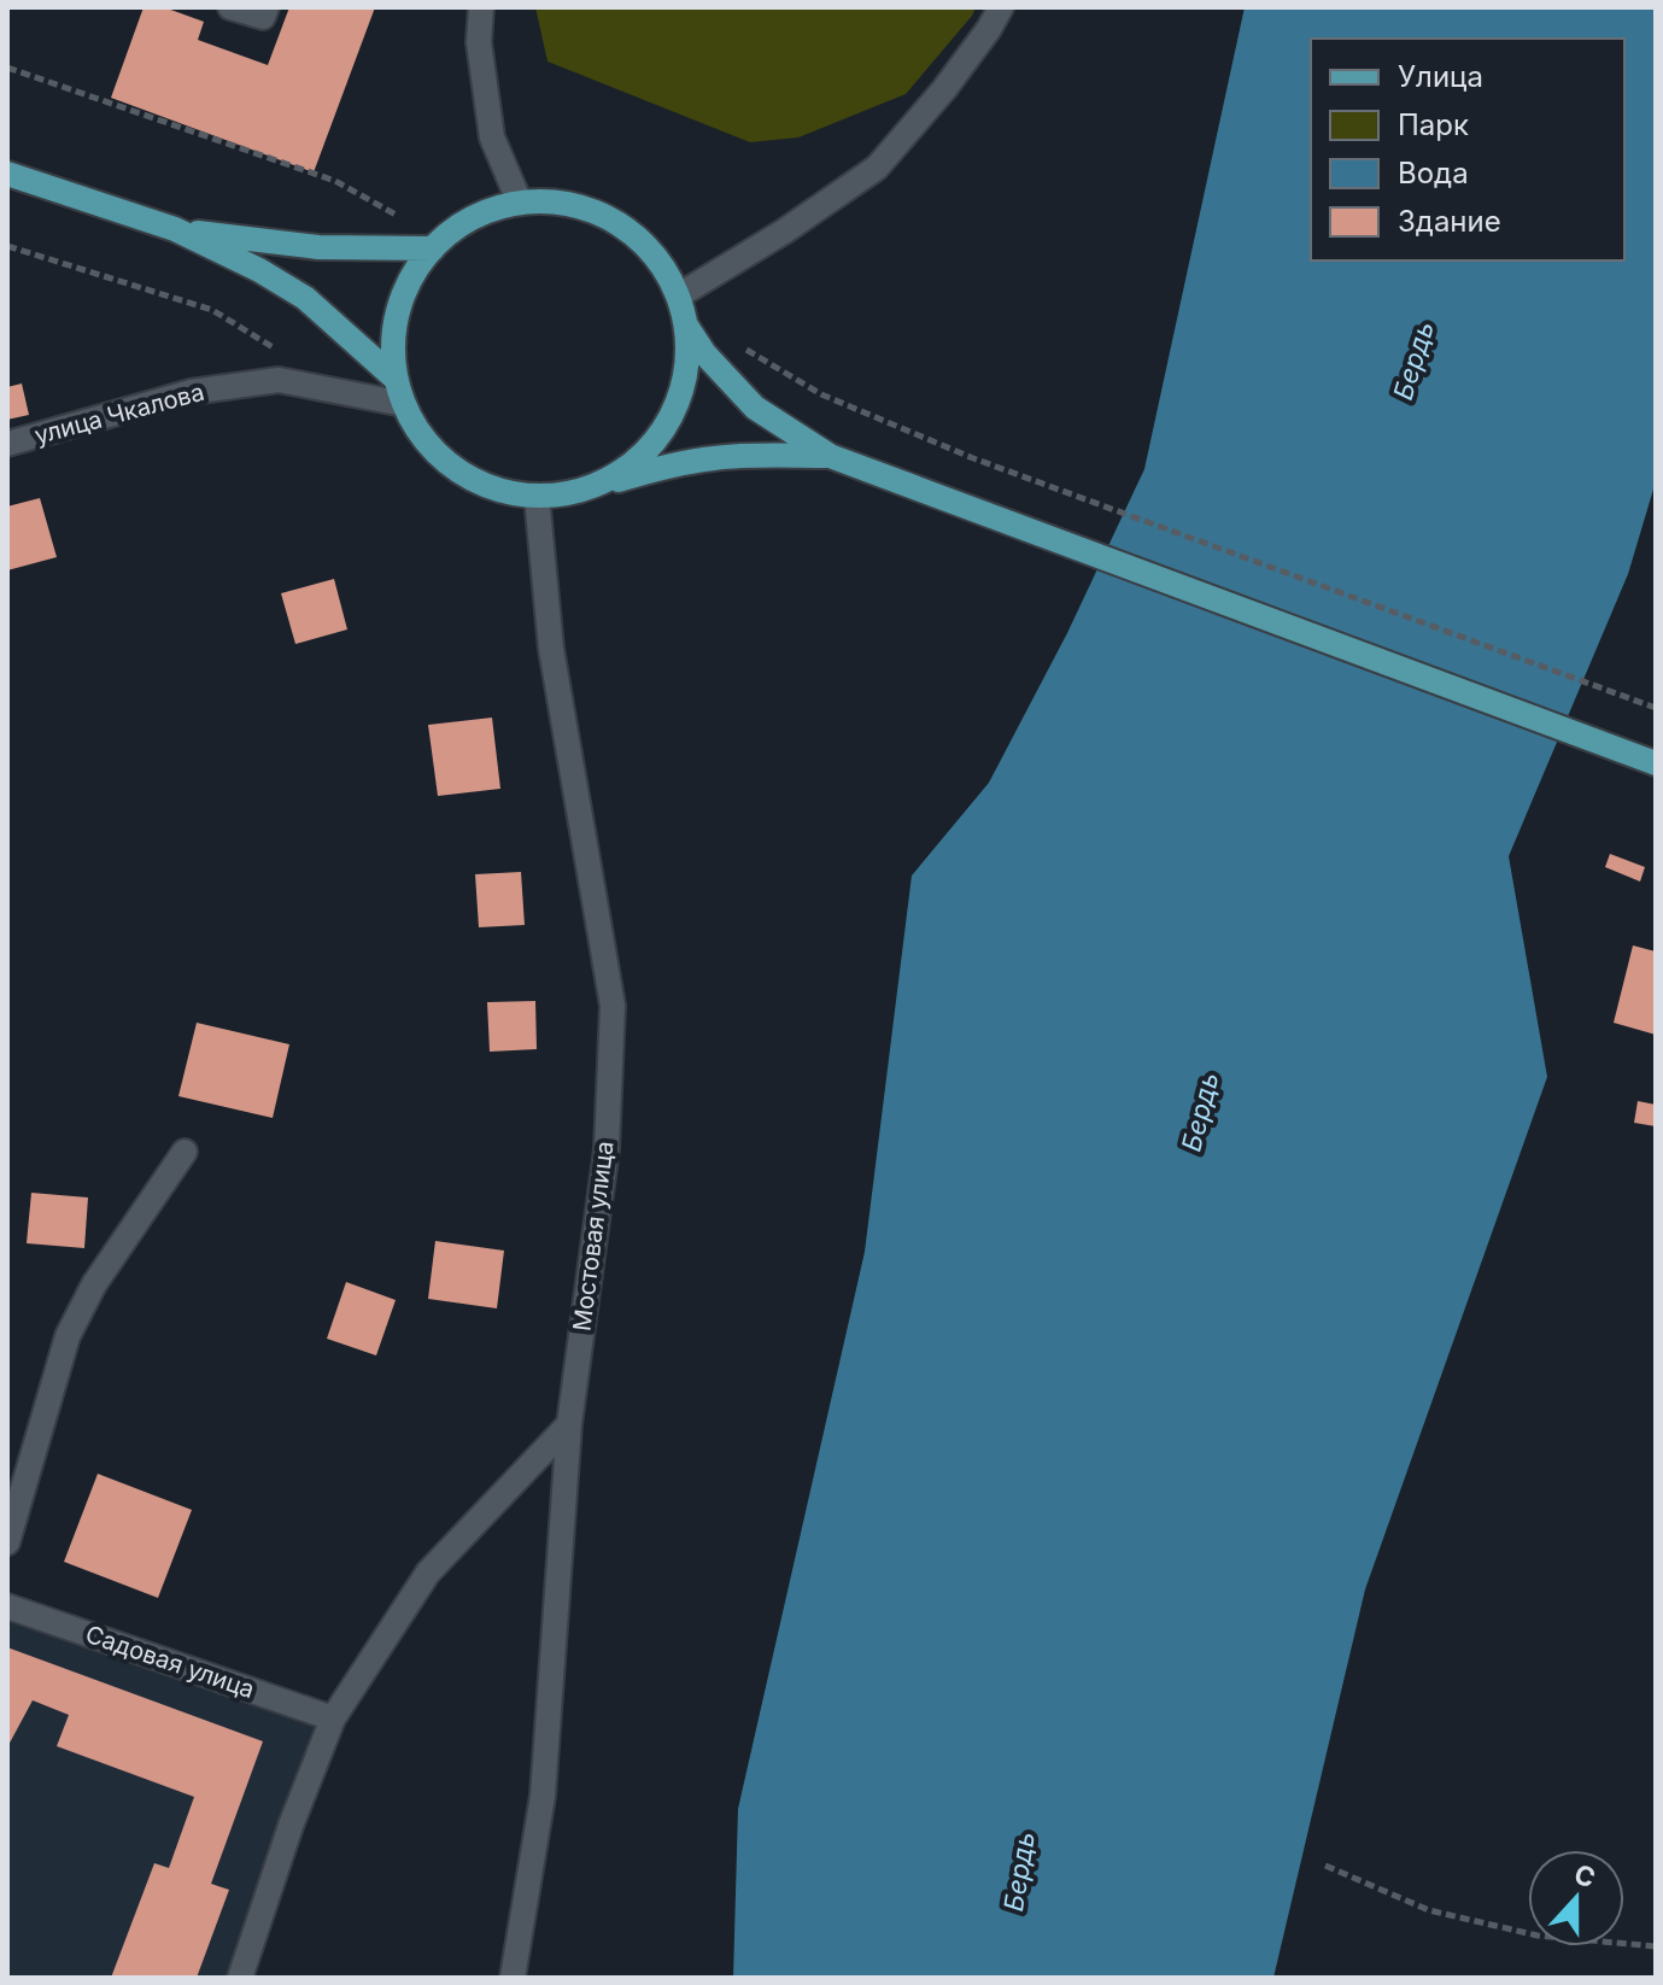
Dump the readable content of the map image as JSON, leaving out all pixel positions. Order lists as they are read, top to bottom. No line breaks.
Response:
{"streets":{"street":["улица Чкалова","Мостовая улица","Садовая улица"]},"crossings":[["улица Чкалова","Мостовая улица"]],"water":["Бердь"],"legend":["Улица","Парк","Вода","Здание"],"north":"top"}
